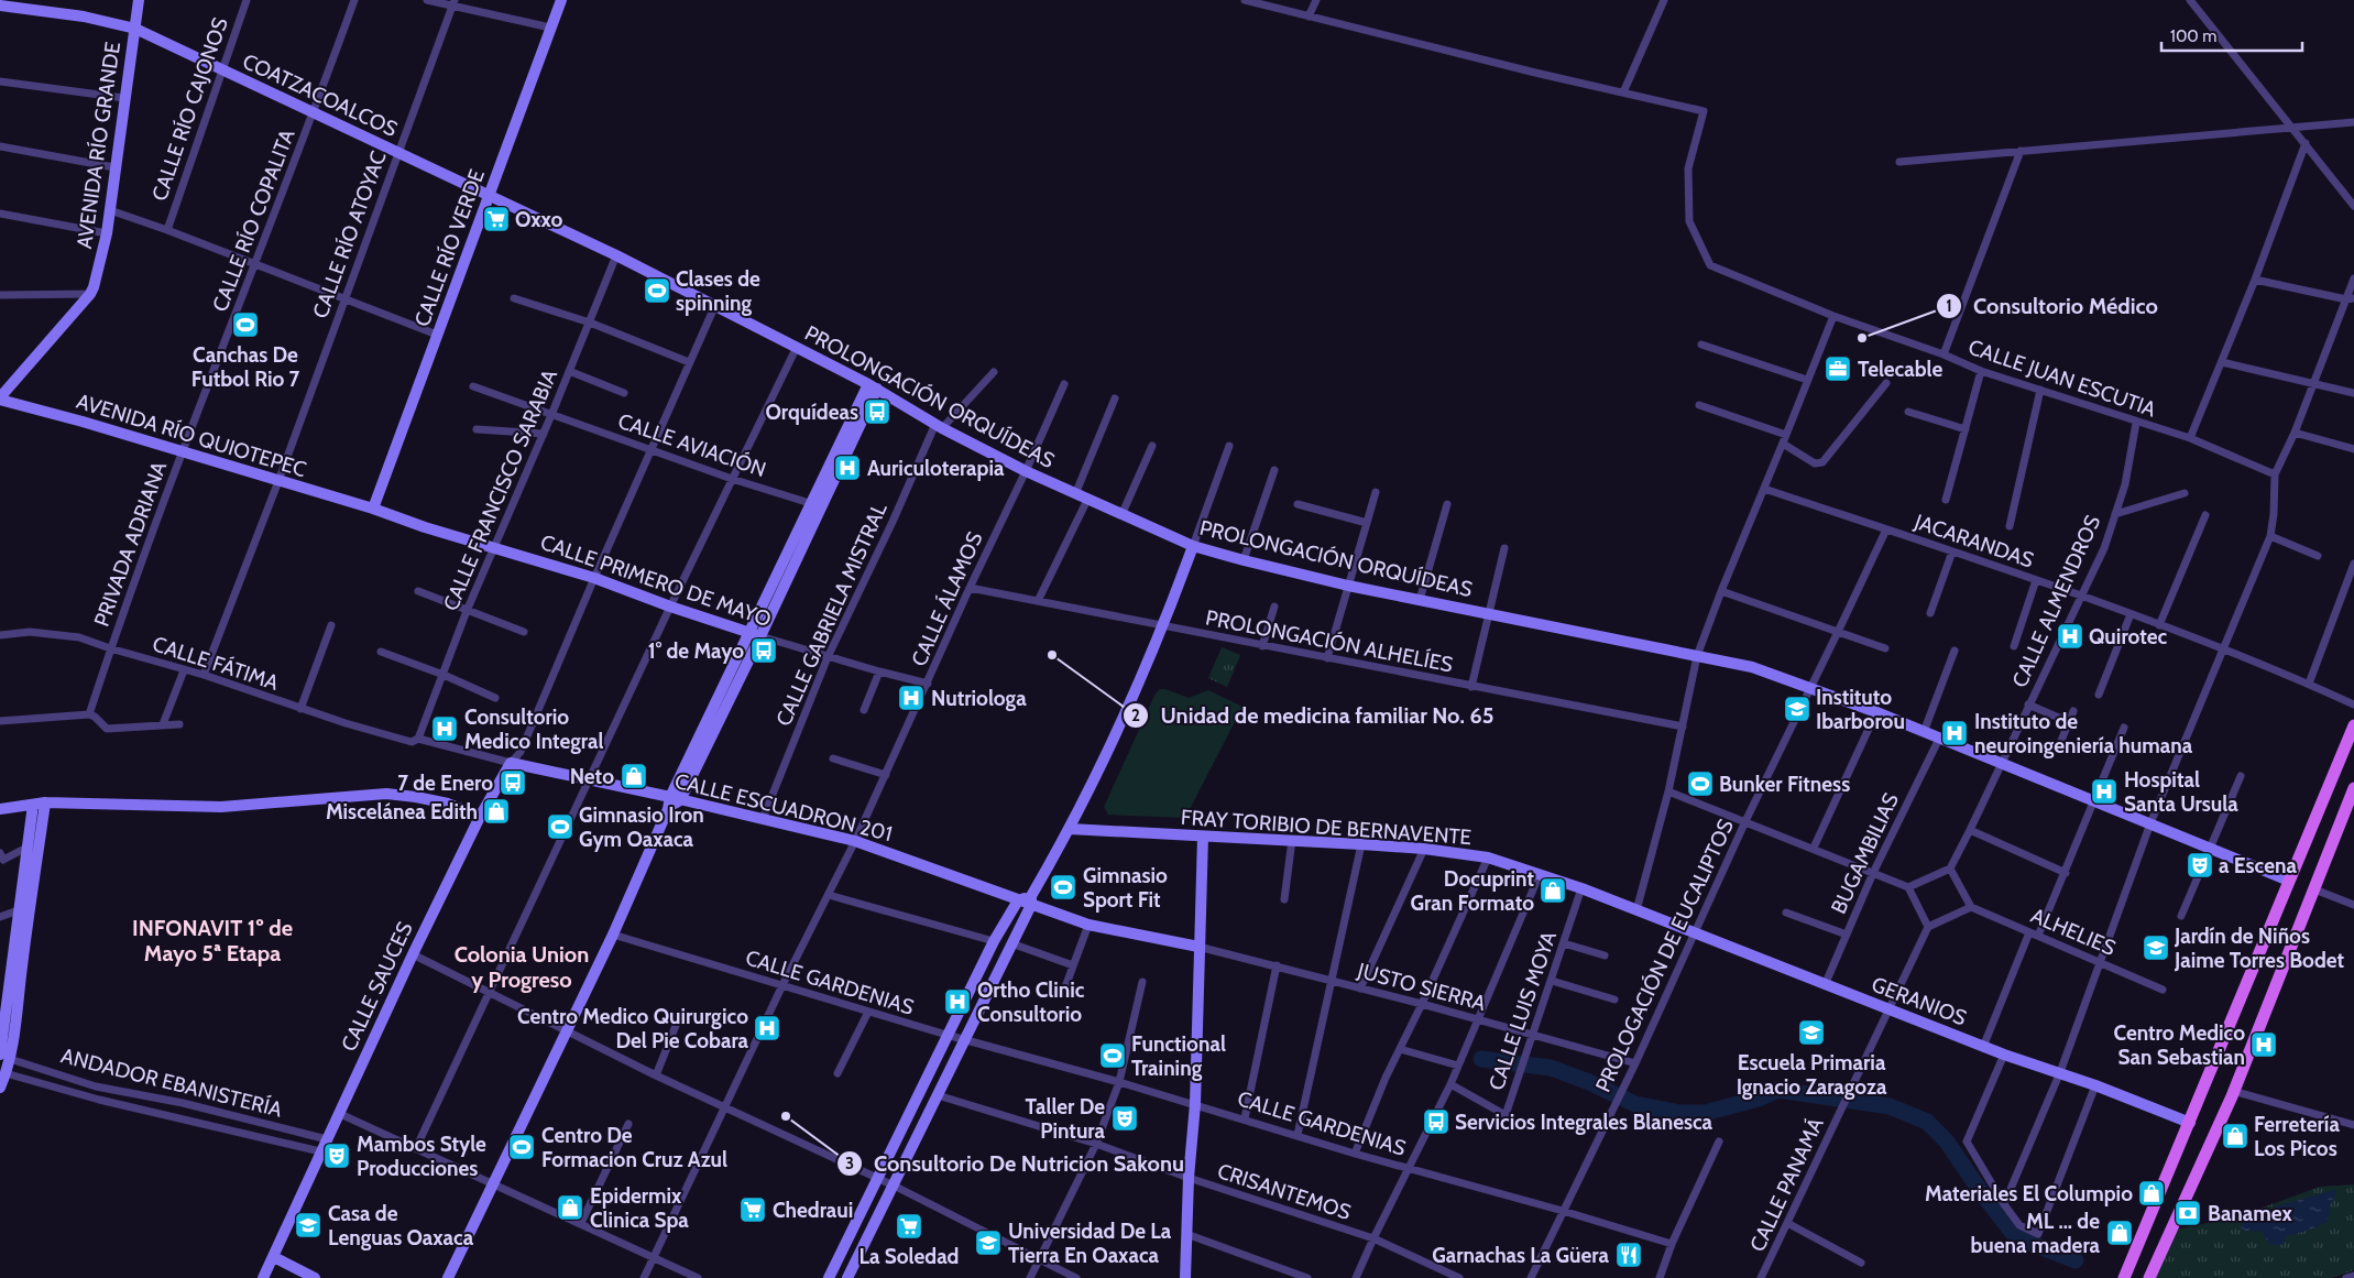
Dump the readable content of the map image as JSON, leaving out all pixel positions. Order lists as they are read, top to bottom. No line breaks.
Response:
{"streets":{"street":["COATZACOALCOS","CALLE RÍO CAJONOS","AVENIDA RÍO GRANDE","CALLE RÍO COPALITA","CALLE RÍO ATOYAC","CALLE RÍO VERDE","CALLE JUAN ESCUTIA","PROLONGACIÓN ORQUÍDEAS","AVENIDA RÍO QUIOTEPEC","CALLE AVIACIÓN","CALLE FRANCISCO SARABIA","JACARANDAS","PRIVADA ADRIANA","CALLE PRIMERO DE MAYO","CALLE ÁLAMOS","CALLE ALMENDROS","CALLE GABRIELA MISTRAL","PROLONGACIÓN ALHELÍES","CALLE FÁTIMA","CALLE ESCUADRON 201","FRAY TORIBIO DE BERNAVENTE","BUGAMBILIAS","ALHELIES","PROLOGACIÓN DE EUCALIPTOS","CALLE GARDENIAS","CALLE SAUCES","JUSTO SIERRA","GERANIOS","CALLE LUIS MOYA","ANDADOR EBANISTERÍA","CALLE PANAMÁ","CRISANTEMOS"]},"crossings":[["COATZACOALCOS","CALLE RÍO CAJONOS"],["COATZACOALCOS","AVENIDA RÍO GRANDE"],["COATZACOALCOS","CALLE RÍO COPALITA"],["COATZACOALCOS","CALLE RÍO ATOYAC"],["COATZACOALCOS","CALLE RÍO VERDE"],["COATZACOALCOS","PROLONGACIÓN ORQUÍDEAS"],["CALLE RÍO COPALITA","AVENIDA RÍO QUIOTEPEC"],["CALLE RÍO COPALITA","PRIVADA ADRIANA"],["CALLE RÍO ATOYAC","AVENIDA RÍO QUIOTEPEC"],["CALLE RÍO ATOYAC","CALLE FÁTIMA"],["CALLE RÍO VERDE","PROLONGACIÓN ORQUÍDEAS"],["CALLE RÍO VERDE","AVENIDA RÍO QUIOTEPEC"],["CALLE RÍO VERDE","CALLE PRIMERO DE MAYO"],["CALLE JUAN ESCUTIA","CALLE ALMENDROS"],["PROLONGACIÓN ORQUÍDEAS","CALLE FRANCISCO SARABIA"],["PROLONGACIÓN ORQUÍDEAS","CALLE ÁLAMOS"],["PROLONGACIÓN ORQUÍDEAS","CALLE ALMENDROS"],["PROLONGACIÓN ORQUÍDEAS","CALLE GABRIELA MISTRAL"],["PROLONGACIÓN ORQUÍDEAS","BUGAMBILIAS"],["PROLONGACIÓN ORQUÍDEAS","PROLOGACIÓN DE EUCALIPTOS"],["PROLONGACIÓN ORQUÍDEAS","CALLE SAUCES"],["AVENIDA RÍO QUIOTEPEC","PRIVADA ADRIANA"],["AVENIDA RÍO QUIOTEPEC","CALLE PRIMERO DE MAYO"],["CALLE AVIACIÓN","CALLE FRANCISCO SARABIA"],["CALLE AVIACIÓN","CALLE SAUCES"],["CALLE FRANCISCO SARABIA","CALLE PRIMERO DE MAYO"],["CALLE FRANCISCO SARABIA","CALLE FÁTIMA"],["CALLE FRANCISCO SARABIA","CALLE ESCUADRON 201"],["JACARANDAS","CALLE ALMENDROS"],["JACARANDAS","PROLOGACIÓN DE EUCALIPTOS"],["PRIVADA ADRIANA","CALLE FÁTIMA"],["CALLE PRIMERO DE MAYO","CALLE ÁLAMOS"],["CALLE PRIMERO DE MAYO","CALLE GABRIELA MISTRAL"],["CALLE PRIMERO DE MAYO","CALLE SAUCES"],["CALLE ÁLAMOS","PROLONGACIÓN ALHELÍES"],["CALLE ÁLAMOS","CALLE ESCUADRON 201"],["CALLE ÁLAMOS","CALLE GARDENIAS"],["CALLE GABRIELA MISTRAL","CALLE ESCUADRON 201"],["CALLE FÁTIMA","CALLE ESCUADRON 201"],["CALLE ESCUADRON 201","CALLE SAUCES"],["FRAY TORIBIO DE BERNAVENTE","GERANIOS"],["FRAY TORIBIO DE BERNAVENTE","CALLE LUIS MOYA"],["BUGAMBILIAS","GERANIOS"],["PROLOGACIÓN DE EUCALIPTOS","CALLE GARDENIAS"],["PROLOGACIÓN DE EUCALIPTOS","JUSTO SIERRA"],["PROLOGACIÓN DE EUCALIPTOS","GERANIOS"],["CALLE SAUCES","ANDADOR EBANISTERÍA"],["JUSTO SIERRA","CALLE LUIS MOYA"],["GERANIOS","CALLE PANAMÁ"]],"districts":["INFONAVIT 1º de Mayo 5ª Etapa","Colonia Union y Progreso"],"places":{"supermarket":["Oxxo","Chedraui","La Soledad"],"sports":["Clases de spinning","Canchas De Futbol Rio 7","Bunker Fitness","Gimnasio Iron Gym Oaxaca","Gimnasio Sport Fit","Functional Training","Centro De Formacion Cruz Azul"],"other":["Consultorio Médico","Unidad de medicina familiar No. 65","Consultorio De Nutricion Sakonu"],"office":["Telecable"],"bus stop":["Orquídeas","1° de Mayo","7 de Enero","Servicios Integrales Blanesca"],"hospital":["Auriculoterapia","Quirotec","Nutriologa","Consultorio Medico Integral","Instituto de neuroingeniería humana","Hospital Santa Ursula","Ortho Clinic Consultorio","Centro Medico Quirurgico Del Pie Cobara","Centro Medico San Sebastian"],"school or university":["Instituto Ibarborou","Jardín de Niños Jaime Torres Bodet","Escuela Primaria Ignacio Zaragoza","Casa de Lenguas Oaxaca","Universidad De La Tierra En Oaxaca"],"shop":["Neto","Miscelánea Edith","Docuprint Gran Formato","Ferretería Los Picos","Materiales El Columpio","Epidermix Clinica Spa","ML ... de buena madera"],"theatre":["a Escena","Taller De Pintura","Mambos Style Producciones"],"bank":["Banamex"],"restaurant":["Garnachas La Güera"]},"scale_bar":"100 m"}
